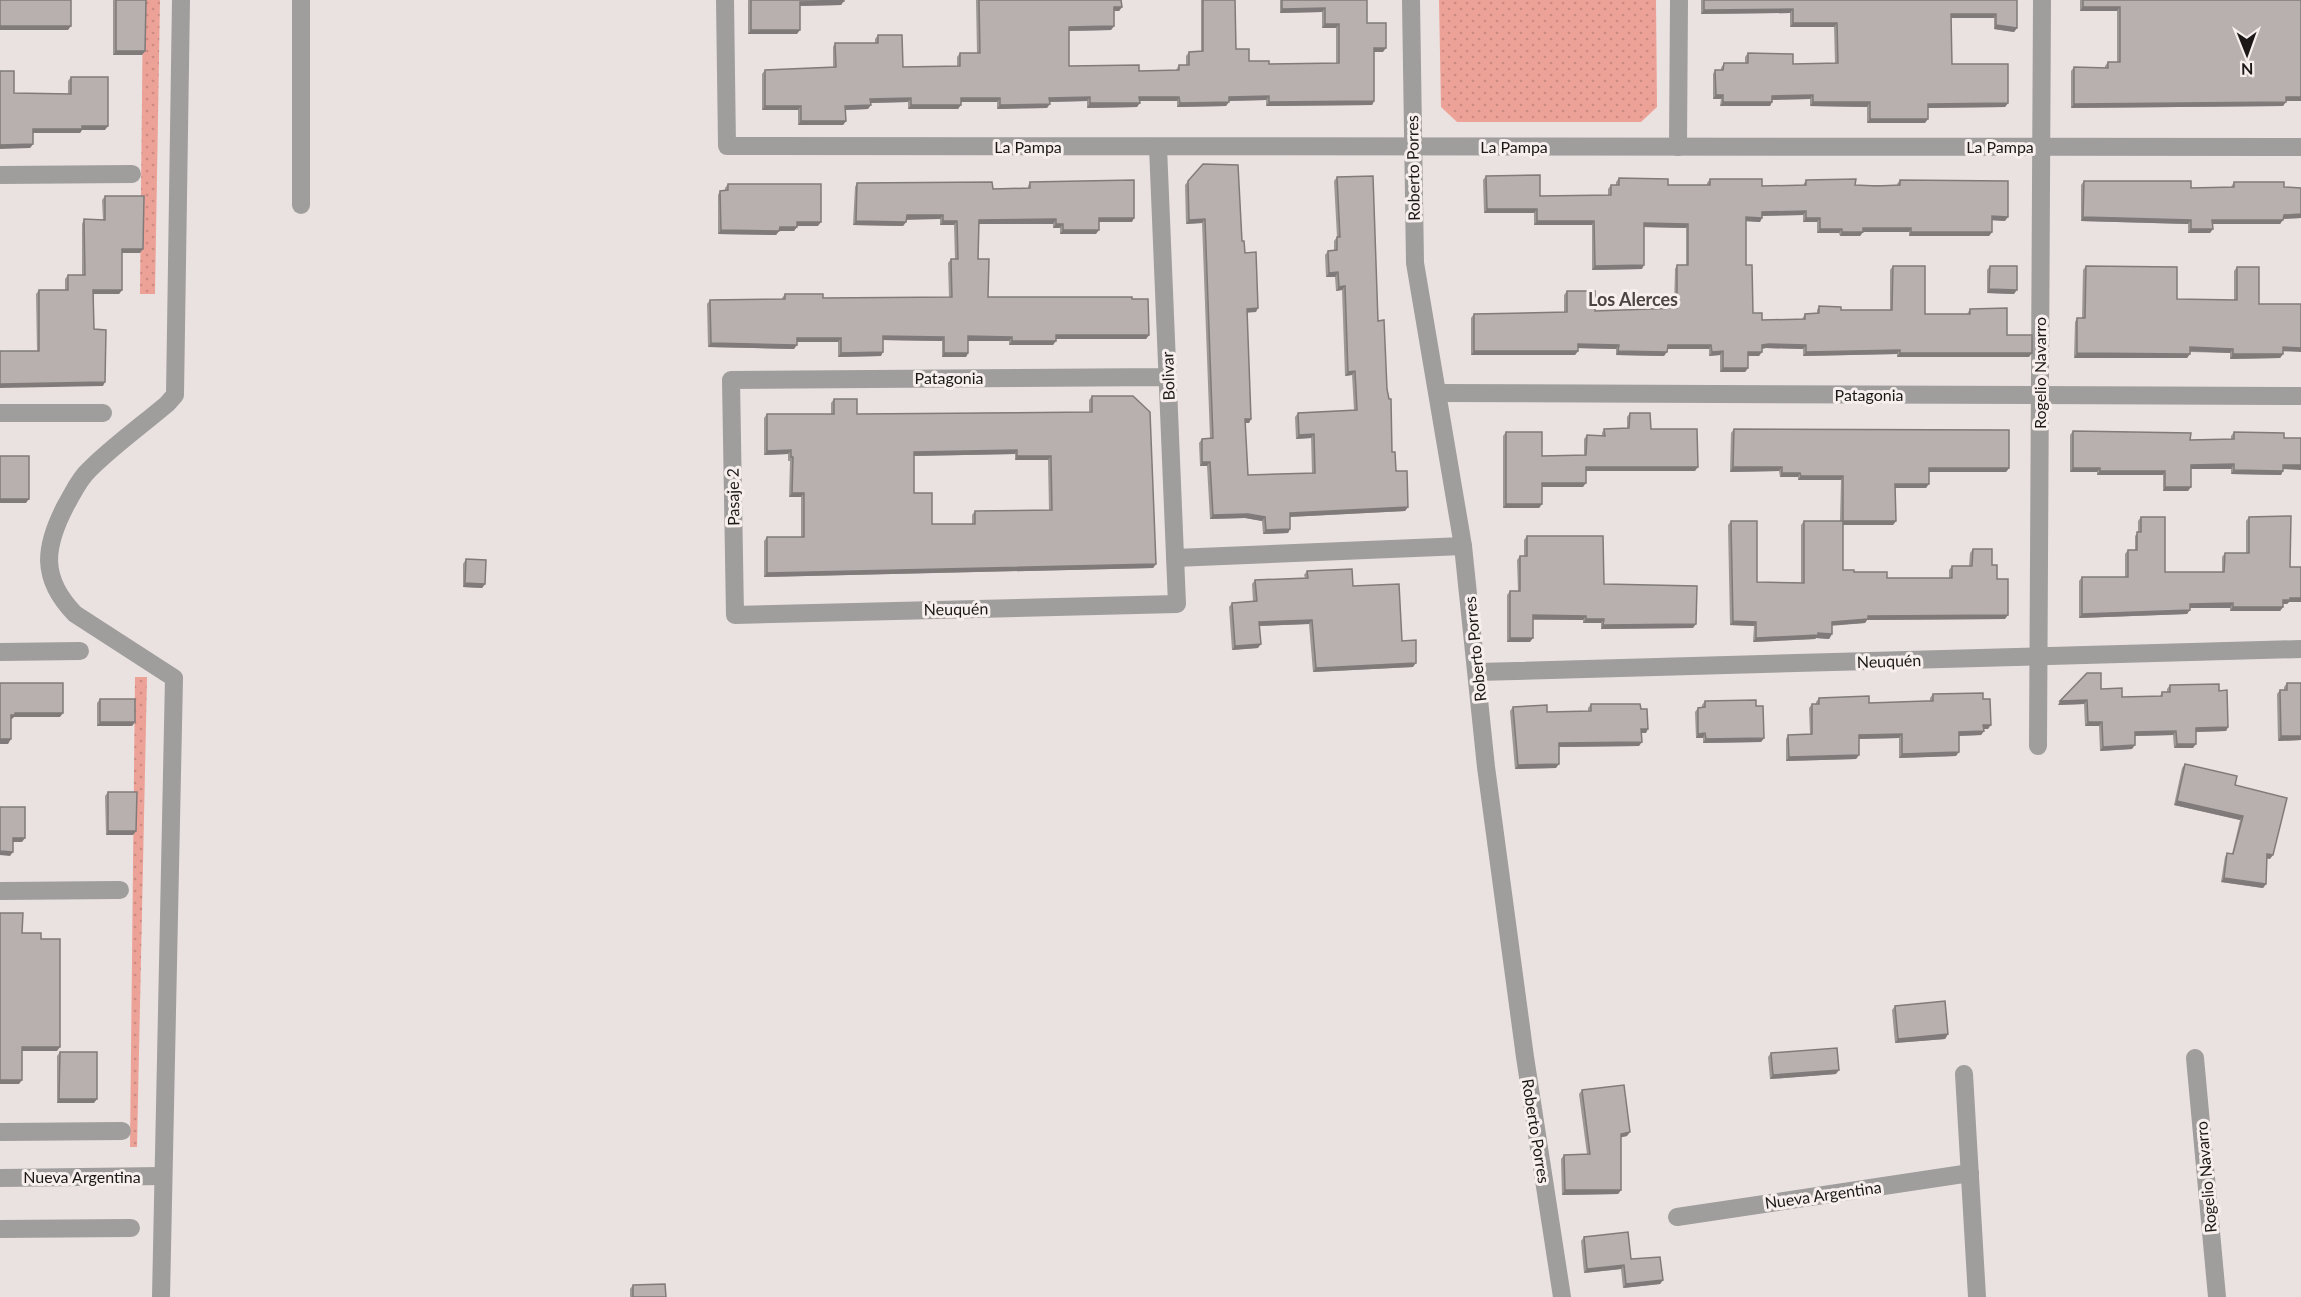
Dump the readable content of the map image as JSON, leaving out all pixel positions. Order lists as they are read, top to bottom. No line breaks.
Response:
{"streets":{"street":["La Pampa","Roberto Porres","Rogelio Navarro","Bolivar","Patagonia","Pasaje 2","Neuquén","Nueva Argentina"]},"crossings":[["La Pampa","Roberto Porres"],["La Pampa","Rogelio Navarro"],["La Pampa","Bolivar"],["Roberto Porres","Patagonia"],["Roberto Porres","Neuquén"],["Rogelio Navarro","Patagonia"],["Rogelio Navarro","Neuquén"],["Bolivar","Patagonia"],["Bolivar","Neuquén"],["Patagonia","Pasaje 2"],["Pasaje 2","Neuquén"]],"districts":["Los Alerces"],"north":"bottom"}
